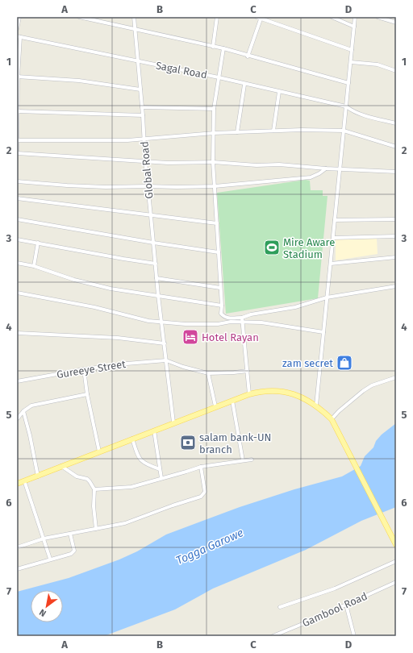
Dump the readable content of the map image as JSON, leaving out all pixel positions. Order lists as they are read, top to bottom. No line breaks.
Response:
{"streets":{"street":["Sagal Road","Global Road","Gureeye Street","Gambool Road"]},"crossings":[["Sagal Road","Global Road"],["Global Road","Gureeye Street"]],"water":["Togga Garowe"],"places":{"sports":["Mire Aware Stadium"],"hotel":["Hotel Rayan"],"shop":["zam secret"],"bank":["salam bank-UN branch"]},"north":"bottom left","grid":{"columns":["A","B","C","D"],"rows":["1","2","3","4","5","6","7"]}}
